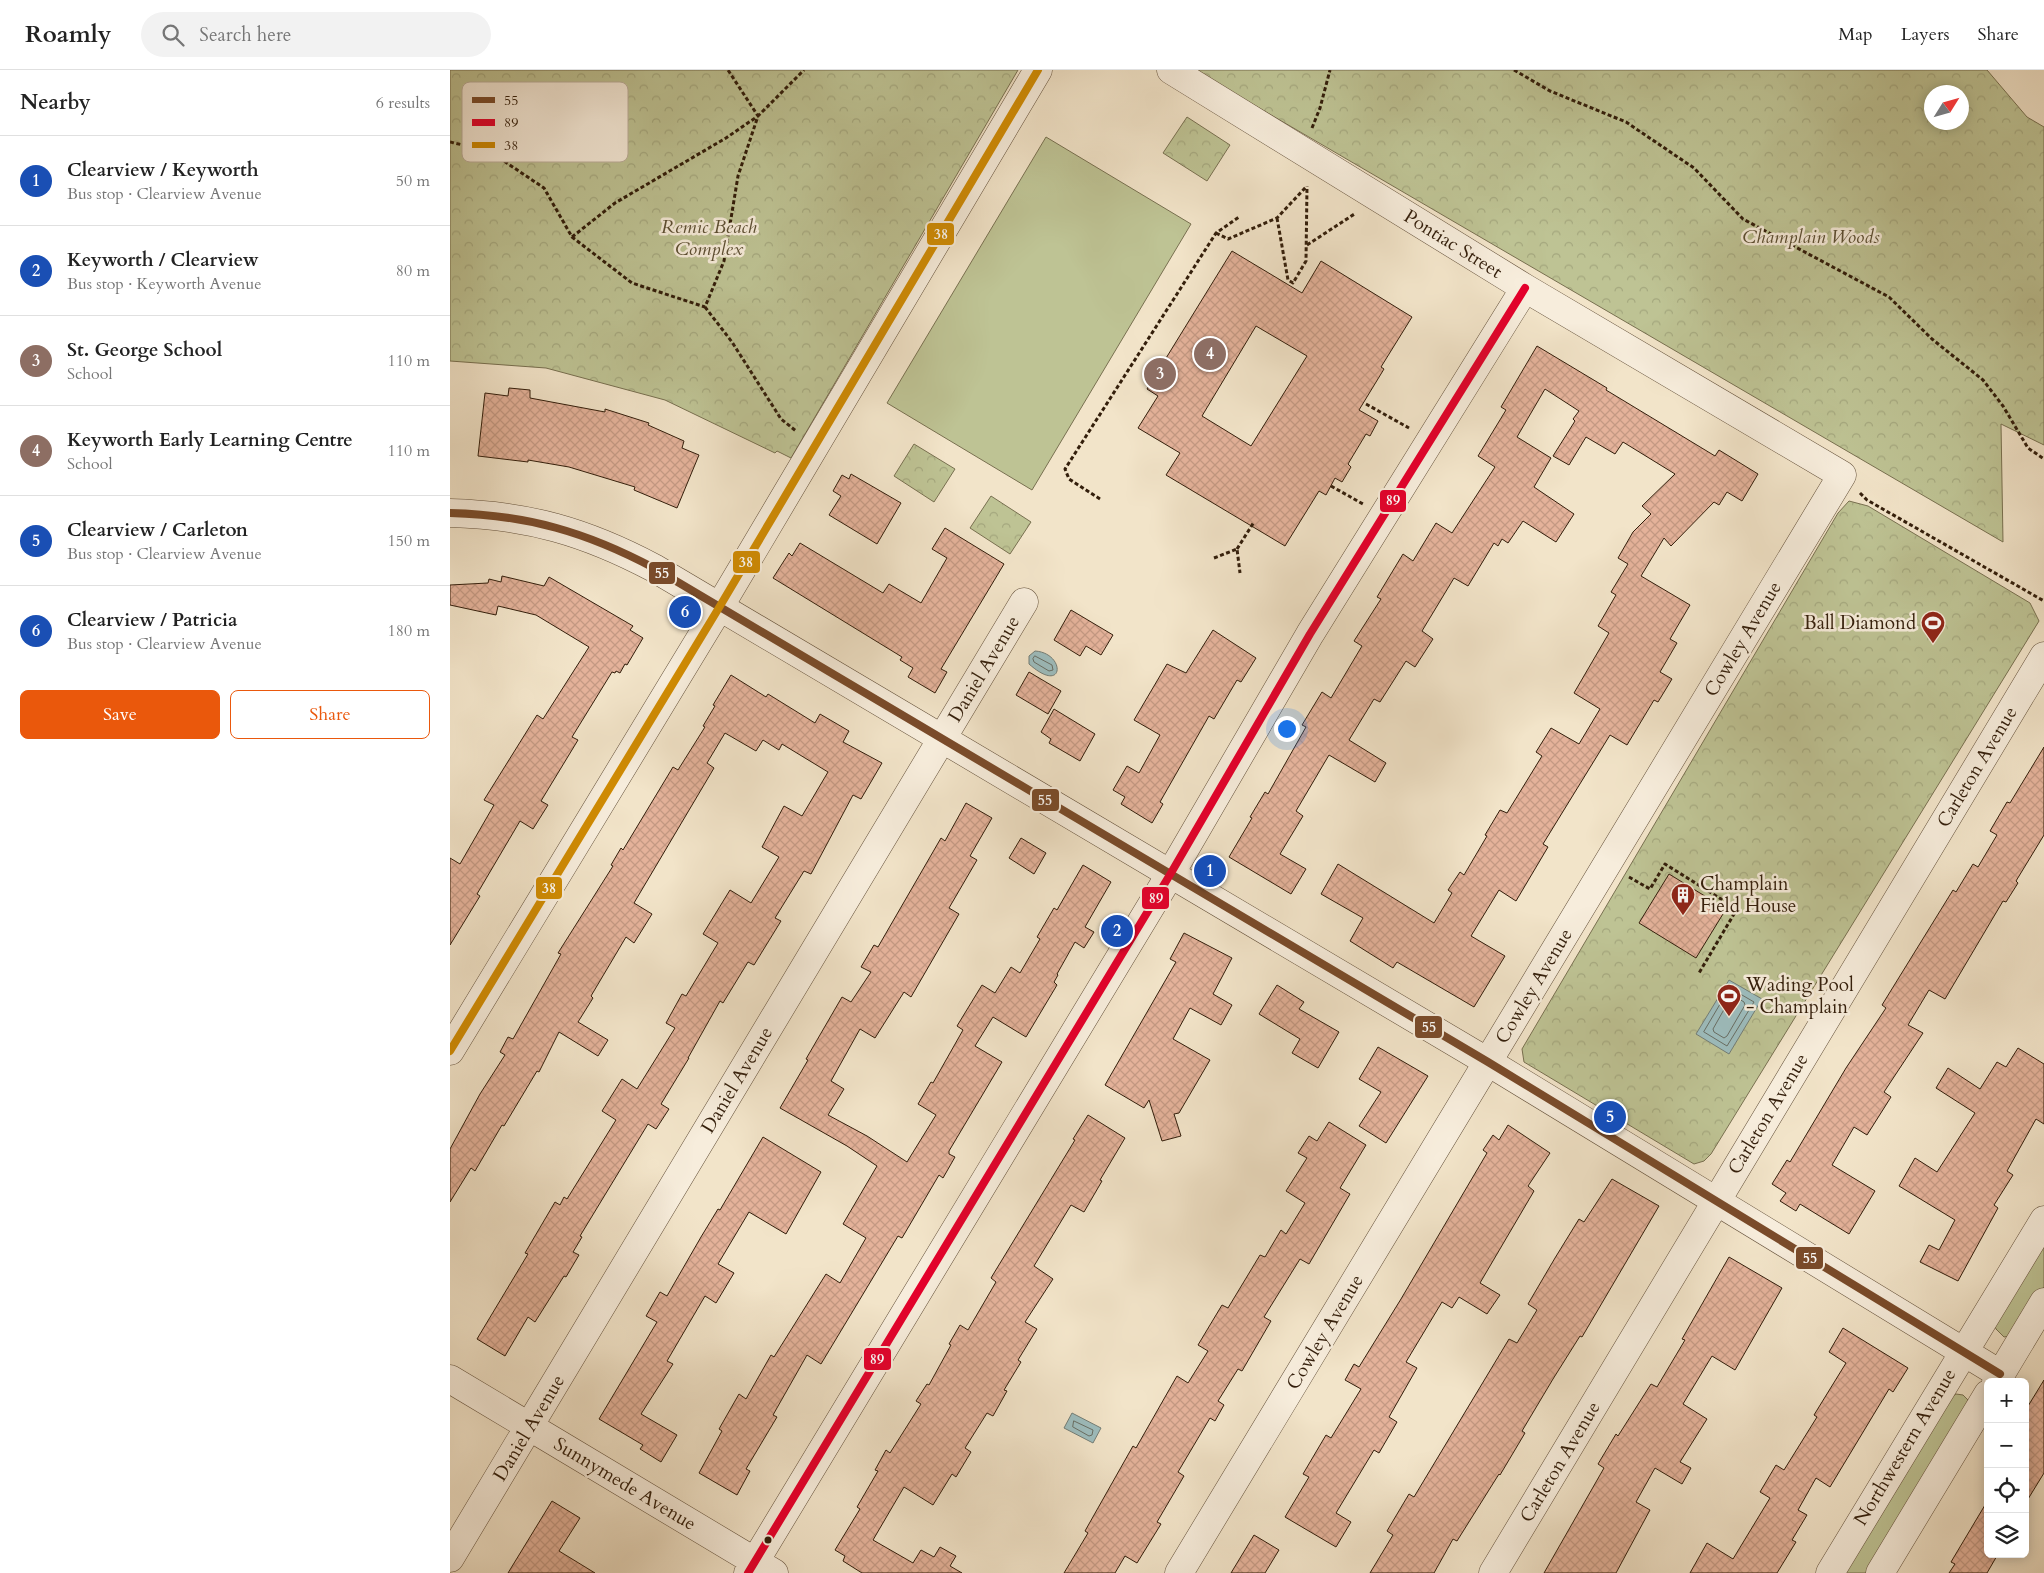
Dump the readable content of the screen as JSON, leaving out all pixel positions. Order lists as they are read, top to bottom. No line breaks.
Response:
{"streets":{"street":["Pontiac Street","Cowley Avenue","Daniel Avenue","Carleton Avenue","Northwestern Avenue","Sunnymede Avenue"]},"crossings":[["Pontiac Street","Cowley Avenue"],["Daniel Avenue","Sunnymede Avenue"]],"parks":["Remic Beach Complex","Champlain Woods"],"places":{"sports":["Ball Diamond","Wading Pool - Champlain"],"building":["Champlain Field House"]},"lines":["transit line 38","transit line 89","transit line 55"],"legend":["55","89","38"],"north":"top right","page":{"header":"Roamly","search":"Search here","nav":["Map","Layers","Share"],"heading":["Nearby","6 results"],"list":[{"mark":"1","name":"Clearview / Keyworth","note":"Bus stop · Clearview Avenue","value":"50 m"},{"mark":"2","name":"Keyworth / Clearview","note":"Bus stop · Keyworth Avenue","value":"80 m"},{"mark":"3","name":"St. George School","note":"School","value":"110 m"},{"mark":"4","name":"Keyworth Early Learning Centre","note":"School","value":"110 m"},{"mark":"5","name":"Clearview / Carleton","note":"Bus stop · Clearview Avenue","value":"150 m"},{"mark":"6","name":"Clearview / Patricia","note":"Bus stop · Clearview Avenue","value":"180 m"}],"pins":["4","3","6","1","2","5"],"buttons":["Save","Share"],"map_buttons":["+","−"]}}
